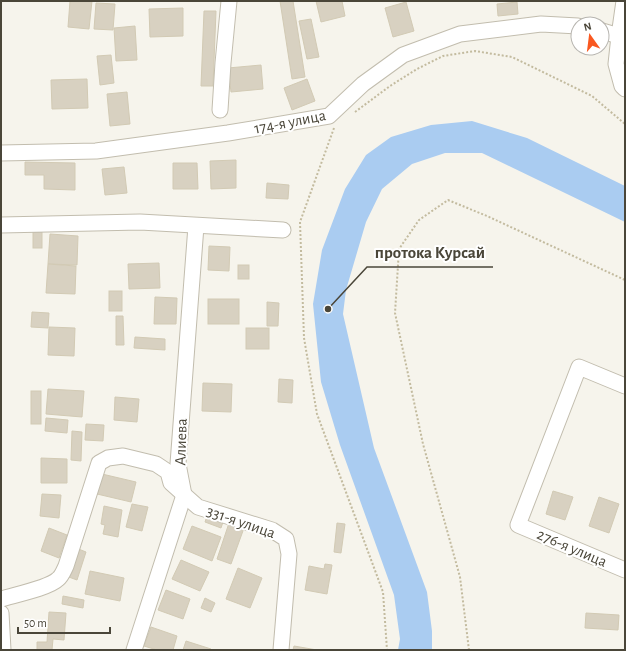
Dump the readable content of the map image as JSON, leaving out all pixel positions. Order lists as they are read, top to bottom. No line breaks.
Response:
{"streets":{"street":["174-я улица","Алиева","331-я улица","276-я улица"]},"crossings":[["Алиева","331-я улица"]],"places":["протока Курсай"],"scale_bar":"50 m","north":"top"}
